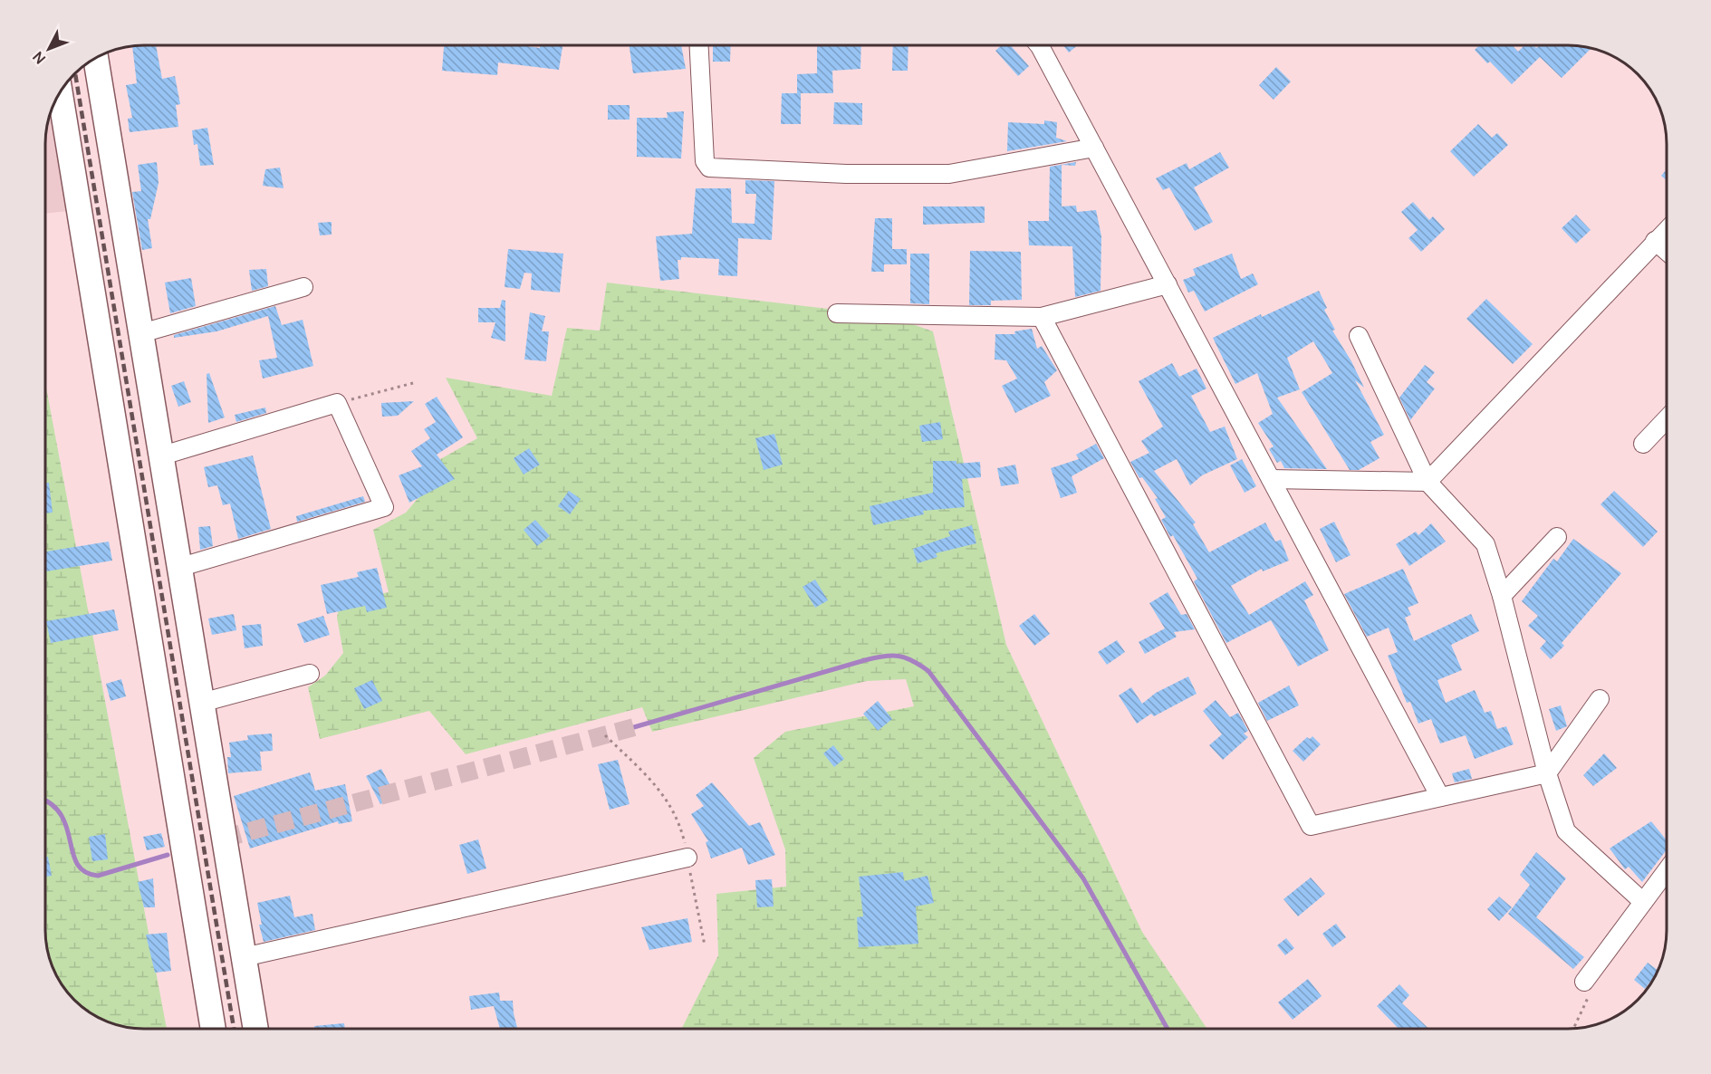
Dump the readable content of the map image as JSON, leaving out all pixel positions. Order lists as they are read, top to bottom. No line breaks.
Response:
{"north":"bottom left"}
